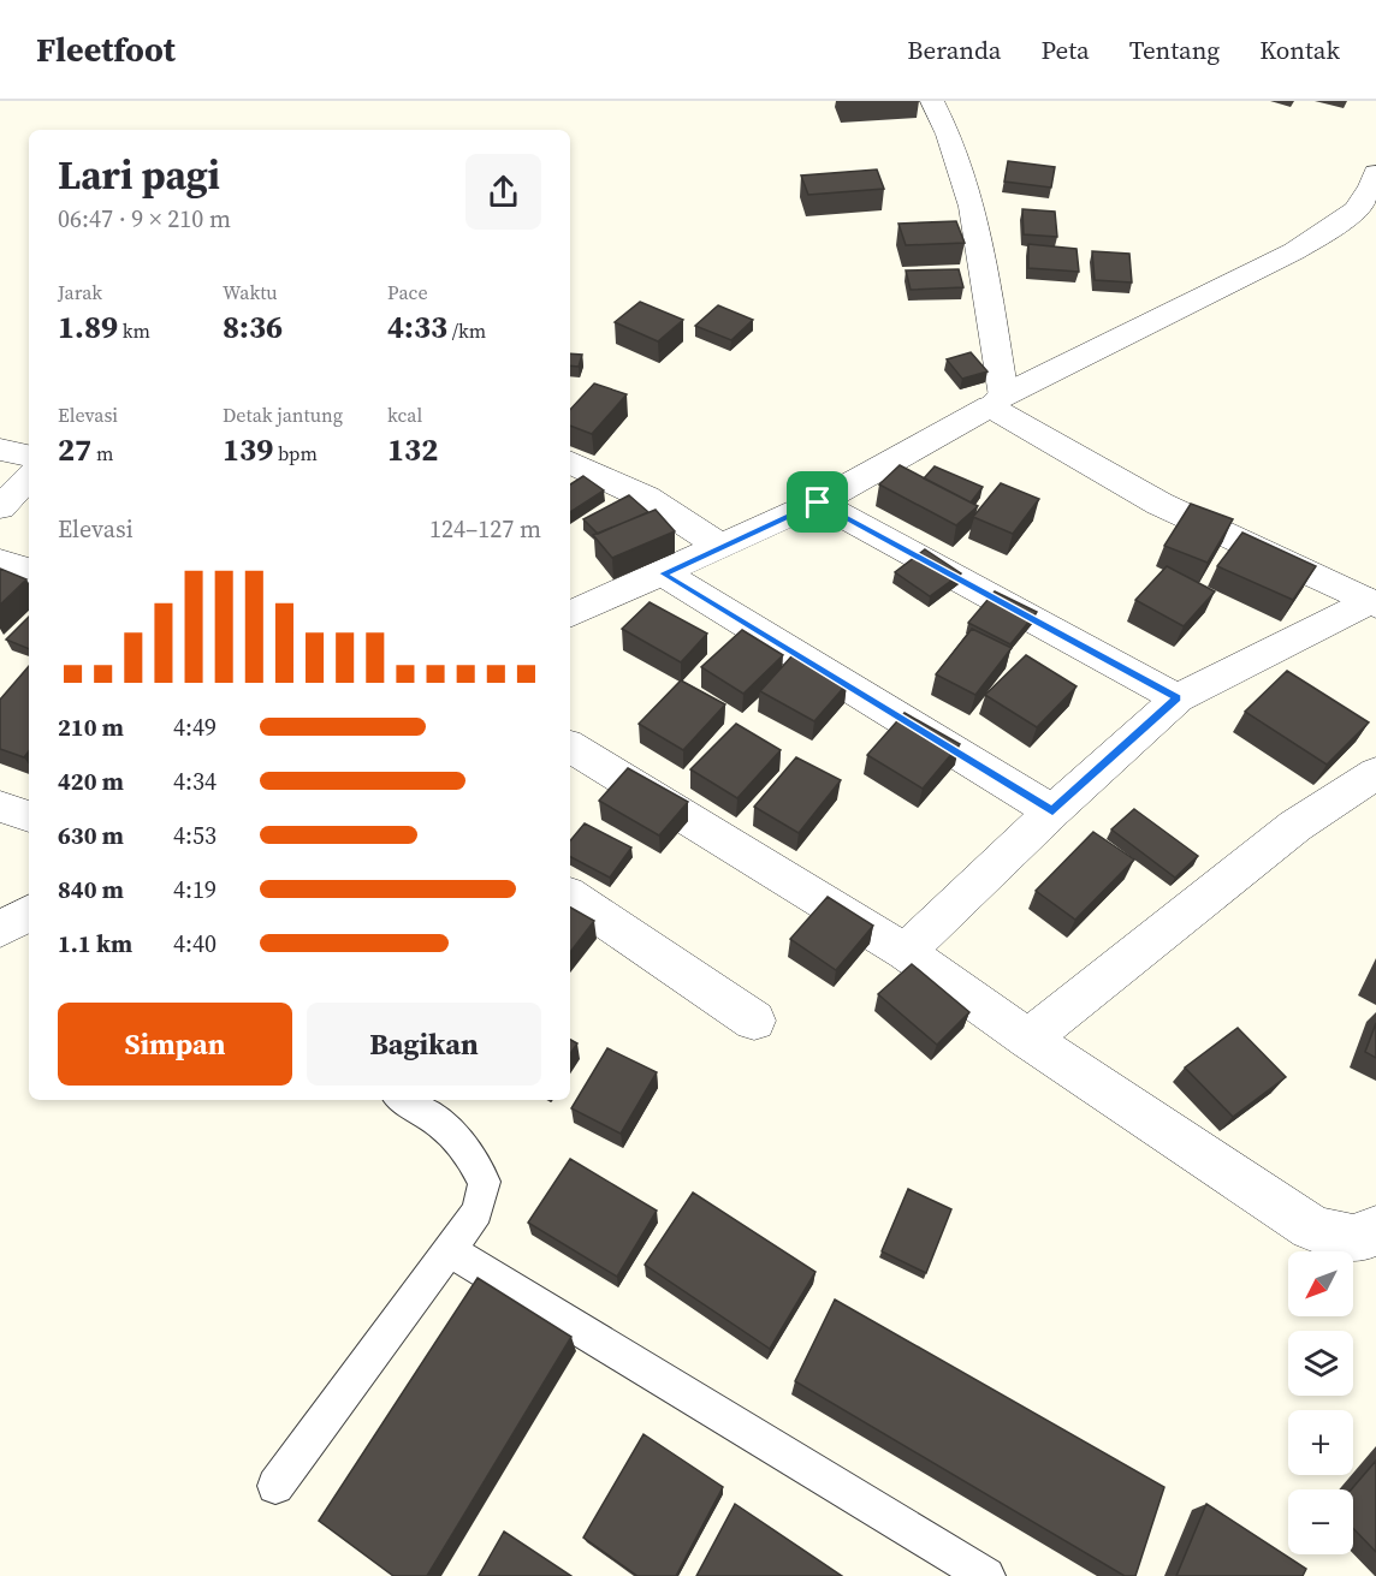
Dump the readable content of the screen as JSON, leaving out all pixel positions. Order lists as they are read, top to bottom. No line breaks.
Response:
{"north":"bottom left","page":{"header":"Fleetfoot","nav":["Beranda","Peta","Tentang","Kontak"],"heading":["Lari pagi","06:47 · 9 × 210 m"],"stats":[["Jarak","1.89 km"],["Waktu","8:36"],["Pace","4:33 /km"],["Elevasi","27 m"],["Detak jantung","139 bpm"],["kcal","132"]],"chart":["Elevasi","124–127 m"],"list":[{"name":"210 m","note":"4:49"},{"name":"420 m","note":"4:34"},{"name":"630 m","note":"4:53"},{"name":"840 m","note":"4:19"},{"name":"1.1 km","note":"4:40"}],"buttons":["Simpan","Bagikan"],"map_buttons":["+","−"]}}
